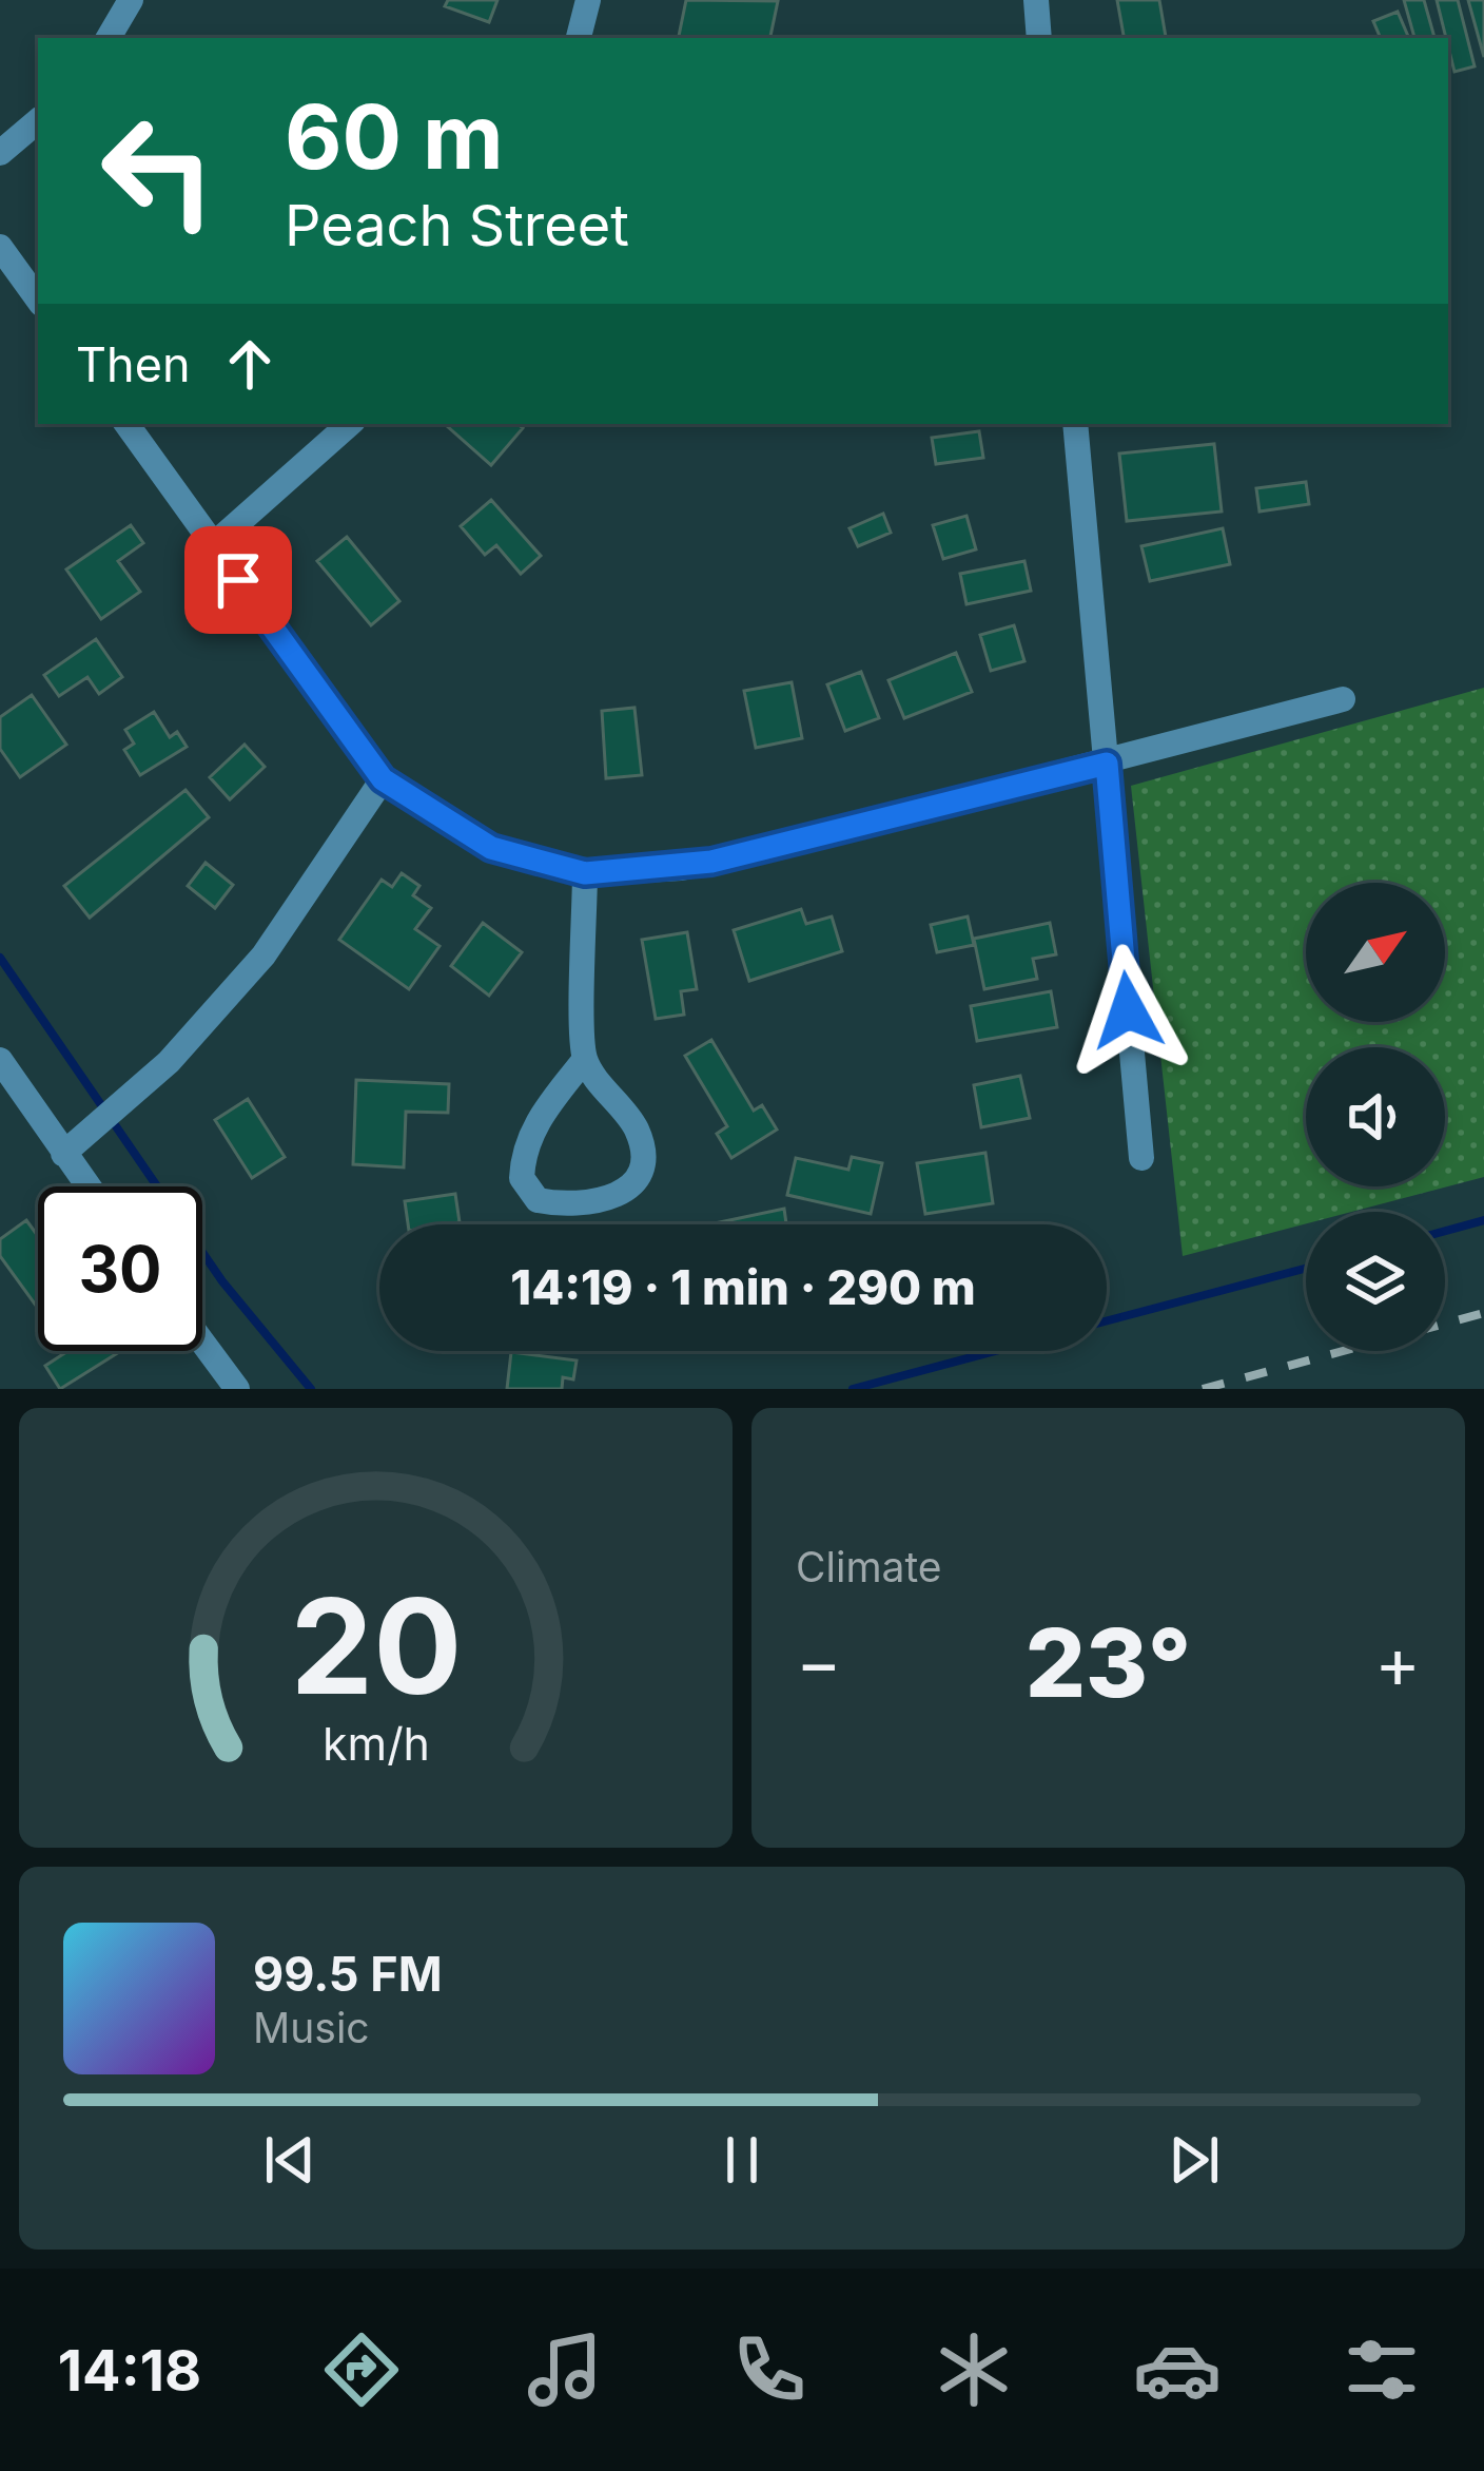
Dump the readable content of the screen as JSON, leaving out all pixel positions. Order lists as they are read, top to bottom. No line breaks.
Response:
{"north":"top right","page":{"turn":["60 m","Peach Street"],"then":"Then","limit":"30","trip":"14:19 · 1 min · 290 m","tile":"Climate","heat":["−","23°","+"],"song":["99.5 FM","Music"],"tabs":"14:18","gauge":["20","km/h"]}}
